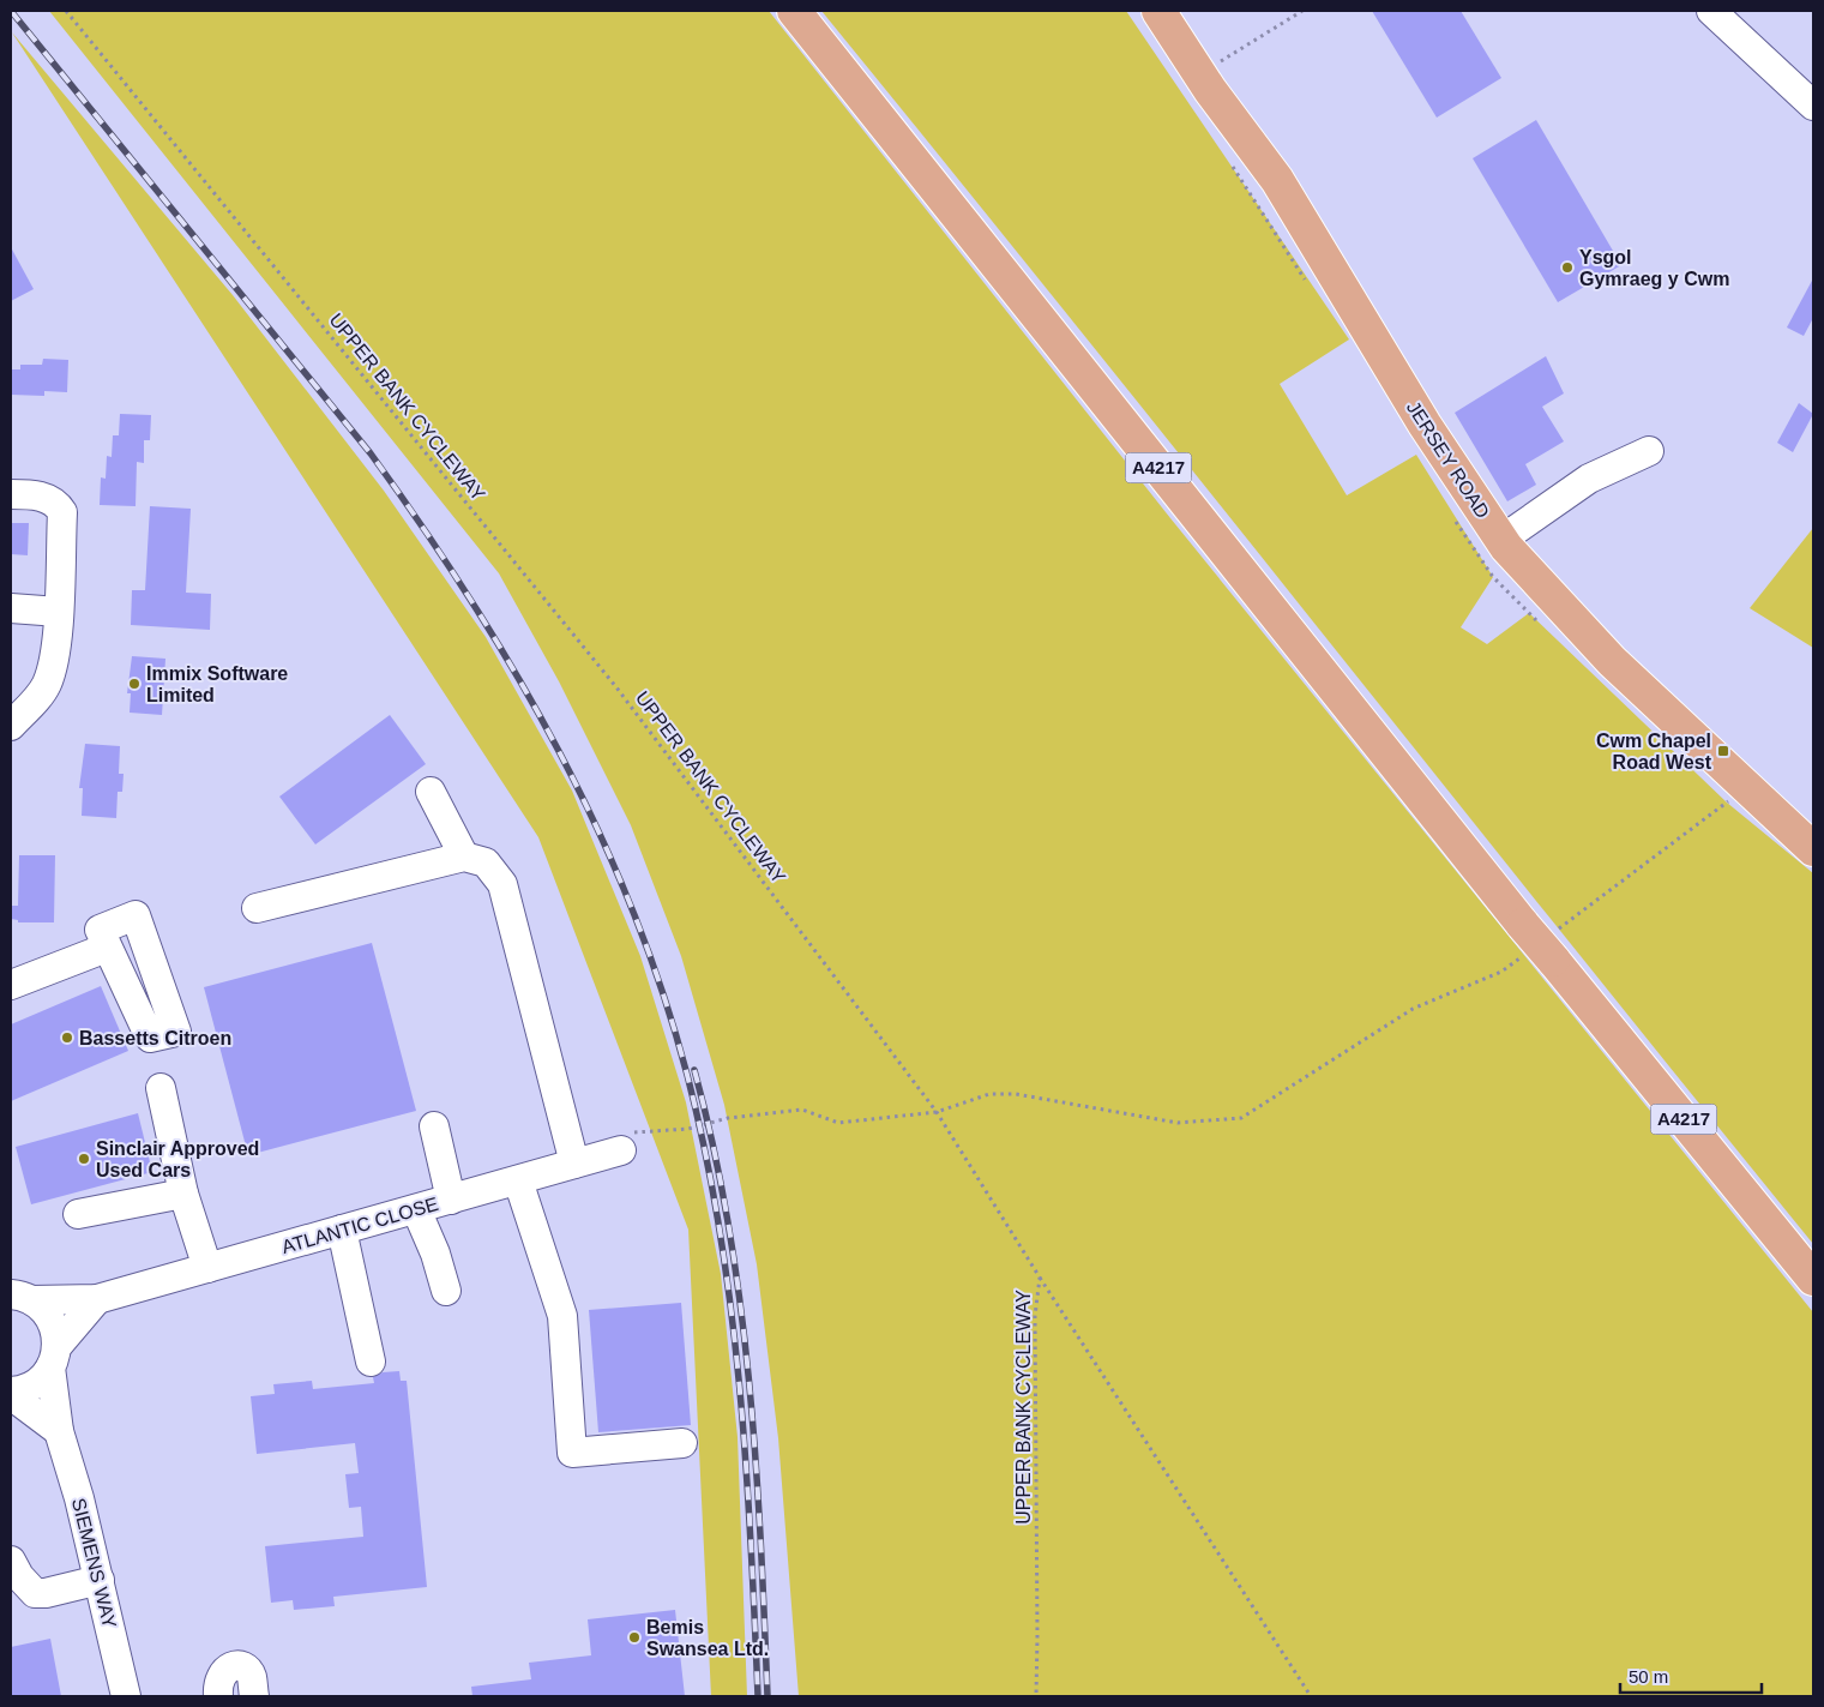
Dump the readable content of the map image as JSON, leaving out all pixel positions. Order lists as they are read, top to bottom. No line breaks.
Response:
{"streets":{"main road":["JERSEY ROAD","A4217"],"street":["ATLANTIC CLOSE","SIEMENS WAY"],"path":["UPPER BANK CYCLEWAY"]},"crossings":[["ATLANTIC CLOSE","SIEMENS WAY"]],"places":{"other":["Ysgol Gymraeg y Cwm","Immix Software Limited","Bassetts Citroen","Sinclair Approved Used Cars","Bemis Swansea Ltd."],"transit":["Cwm Chapel Road West"]},"scale_bar":"50 m"}
